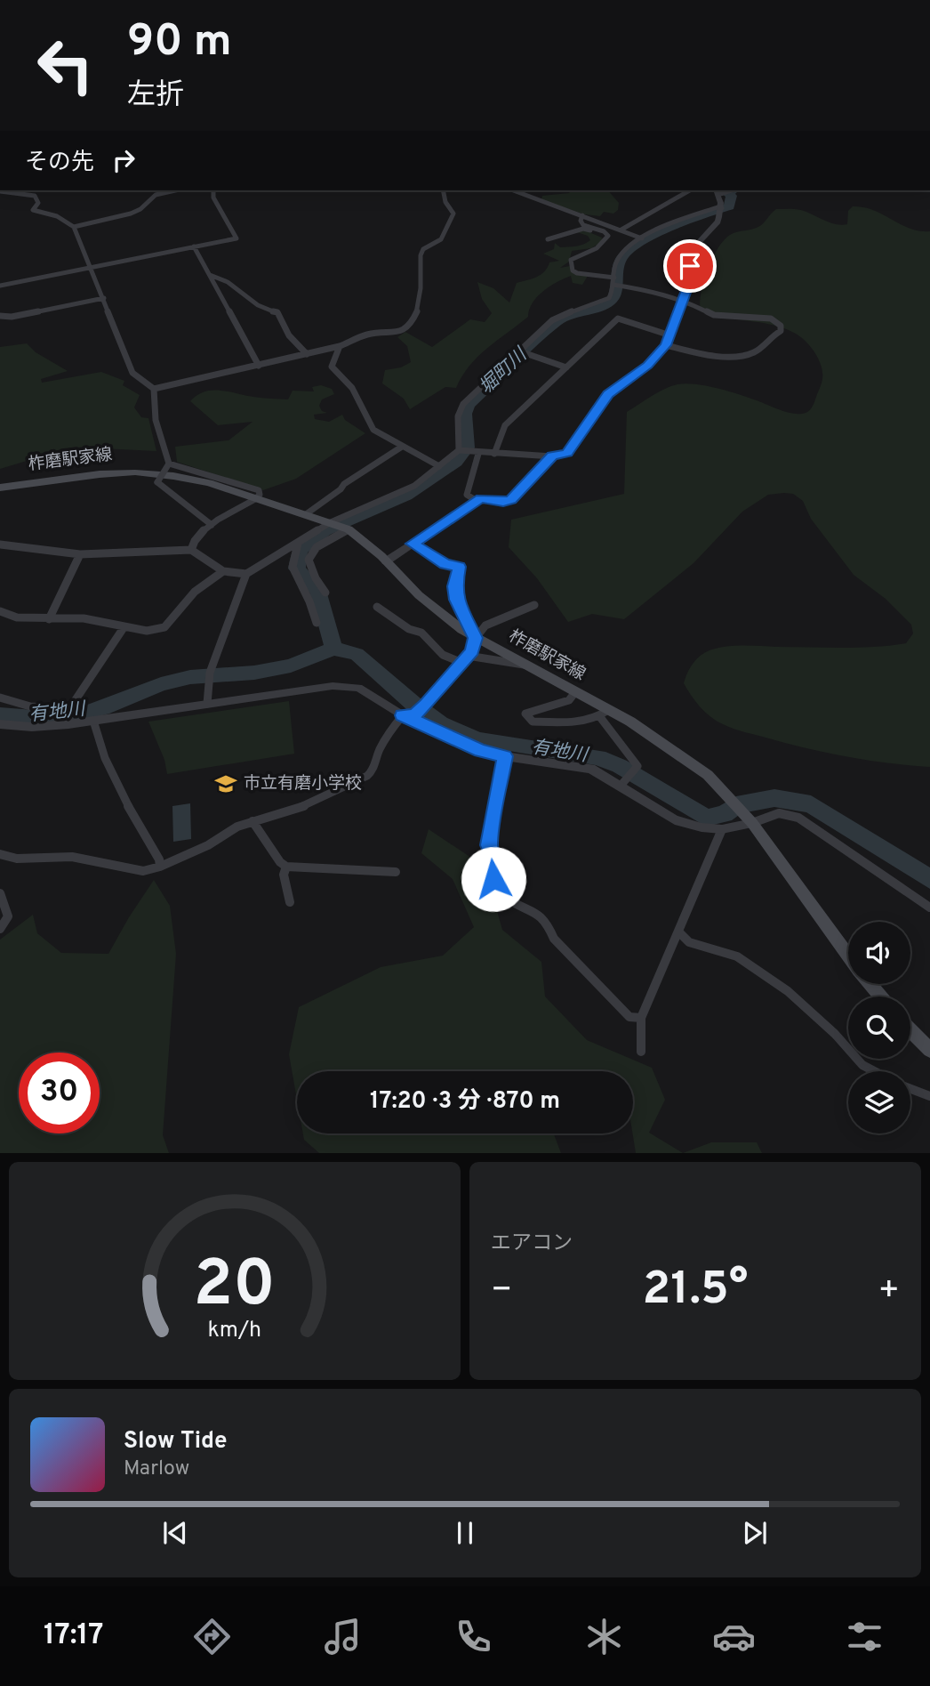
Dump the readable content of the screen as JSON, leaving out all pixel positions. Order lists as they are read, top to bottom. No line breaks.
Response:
{"streets":{"main road":["柞磨駅家線"]},"water":["堀町川","有地川"],"places":{"school or university":["市立有磨小学校"]},"page":{"turn":["90 m","左折"],"then":"その先","limit":"30","trip":"17:20 · 3 分 · 870 m","tile":"エアコン","heat":["−","21.5°","+"],"song":["Slow Tide","Marlow"],"tabs":"17:17","gauge":["20","km/h"]}}
